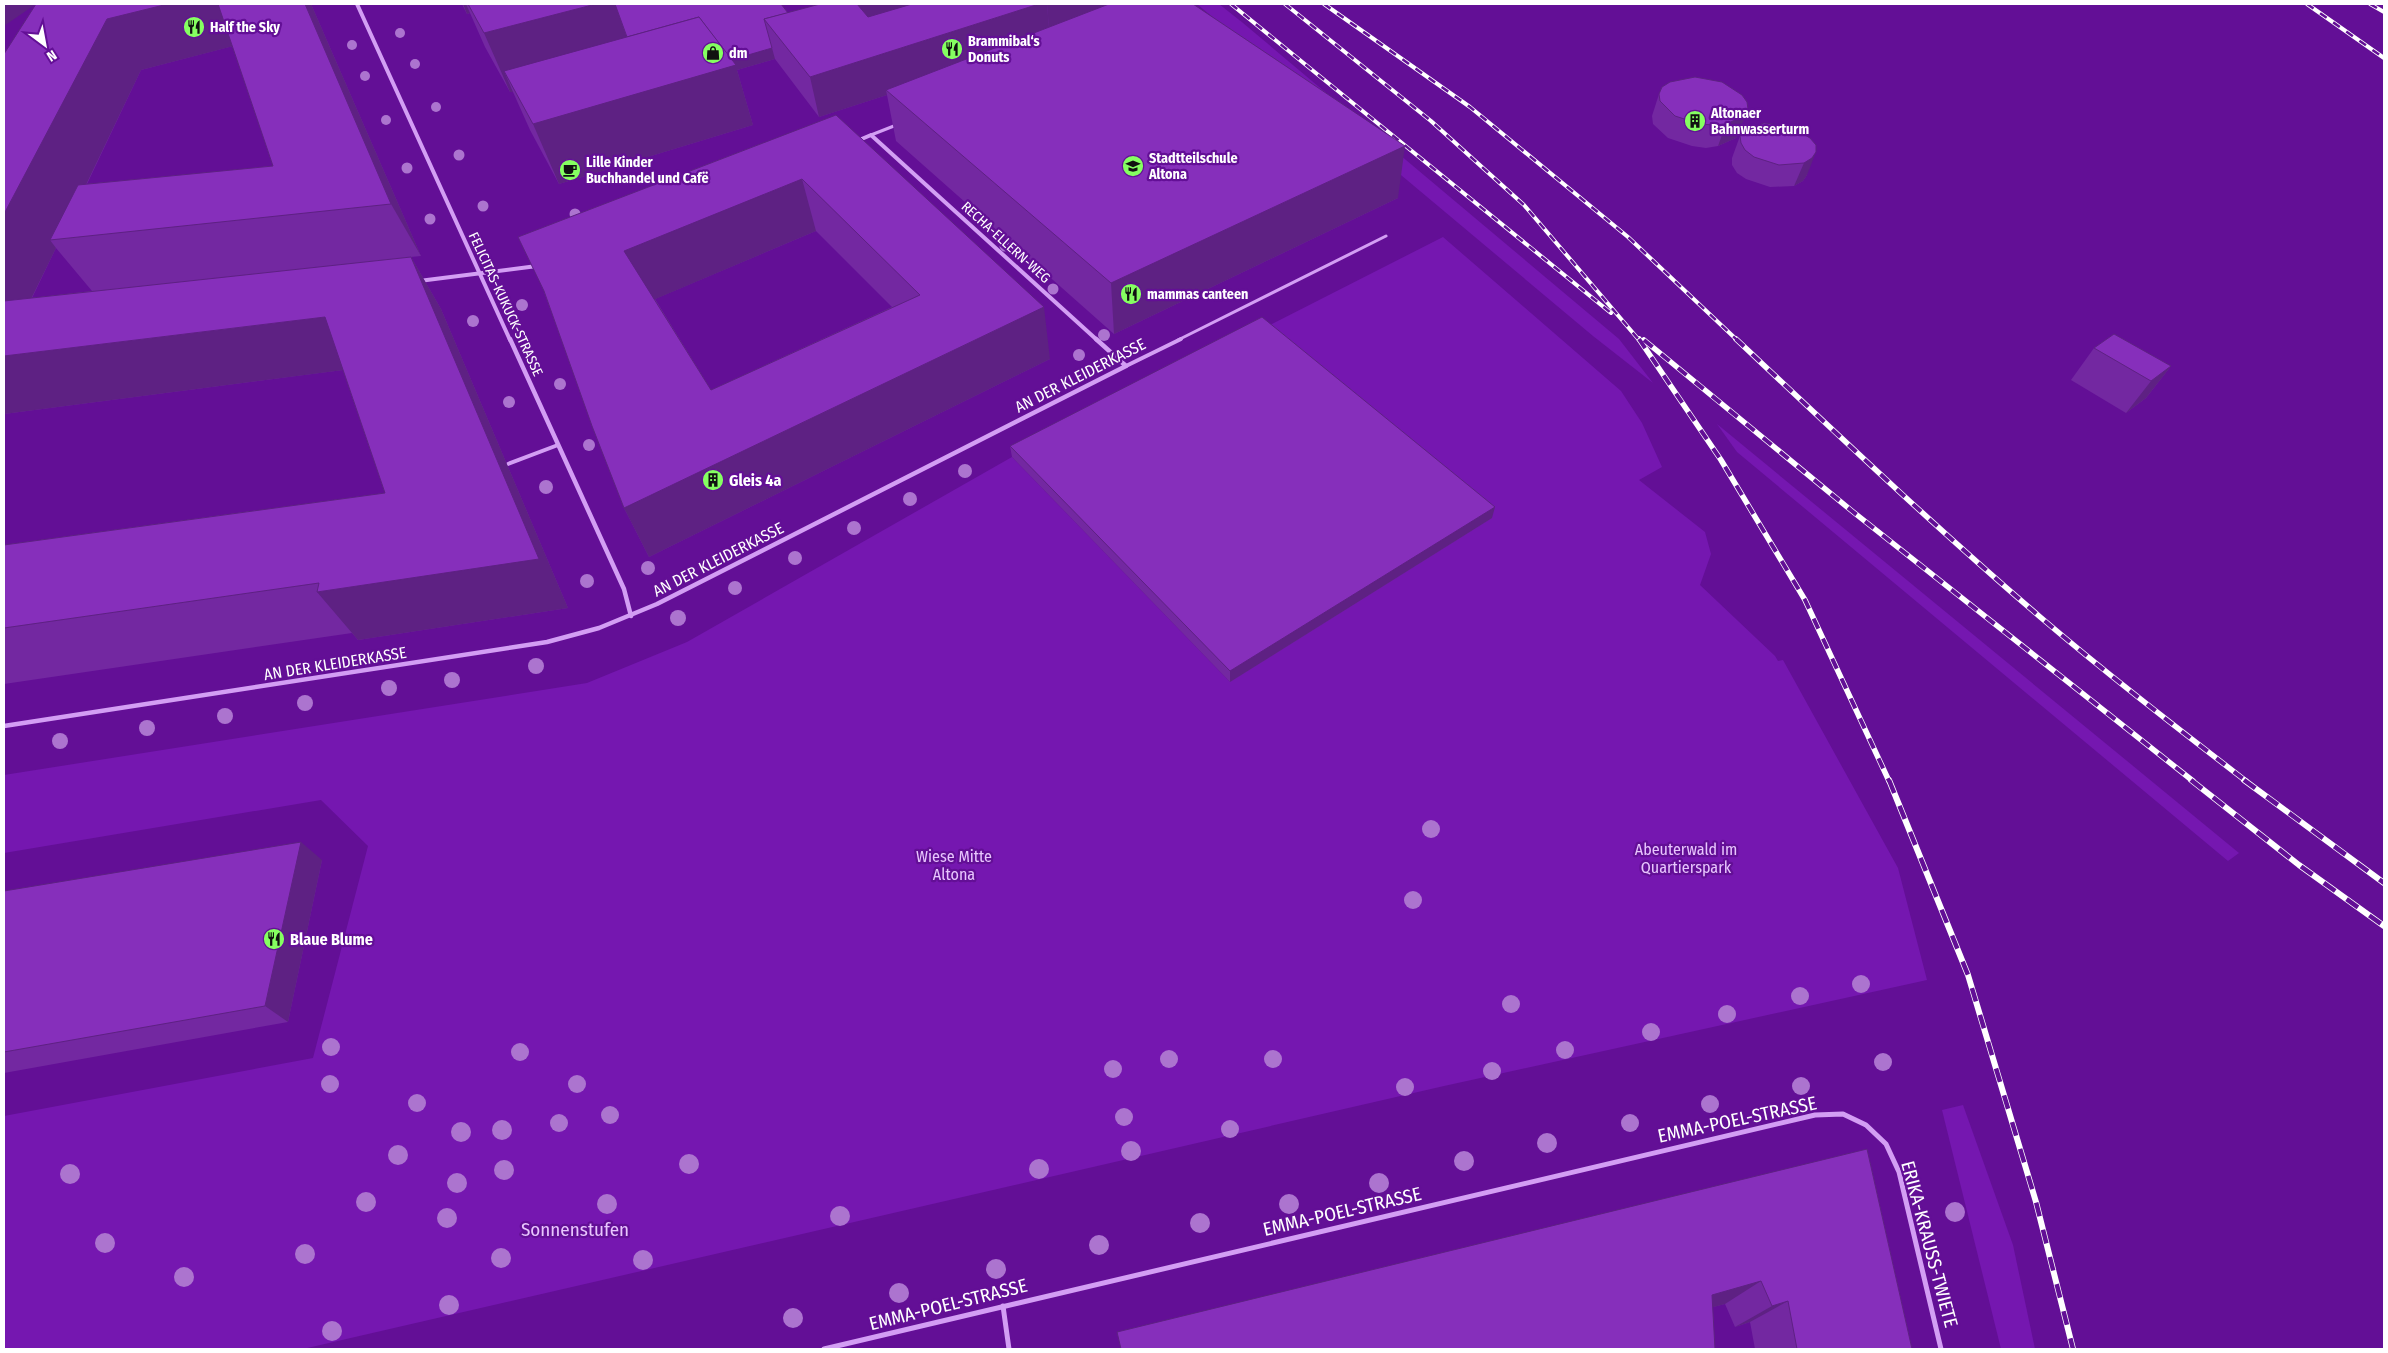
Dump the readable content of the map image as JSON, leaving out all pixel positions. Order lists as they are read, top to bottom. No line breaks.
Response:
{"streets":{"street":["RECHA-ELLERN-WEG","FELICITAS-KUKUCK-STRASSE","AN DER KLEIDERKASSE","EMMA-POEL-STRASSE","ERIKA-KRAUSS-TWIETE"]},"crossings":[["RECHA-ELLERN-WEG","AN DER KLEIDERKASSE"],["FELICITAS-KUKUCK-STRASSE","AN DER KLEIDERKASSE"],["EMMA-POEL-STRASSE","ERIKA-KRAUSS-TWIETE"]],"parks":["Abeuterwald im Quartierspark","Wiese Mitte Altona","Sonnenstufen"],"places":{"restaurant":["Half the Sky","Brammibal‘s Donuts","mammas canteen","Blaue Blume"],"shop":["dm"],"building":["Altonaer Bahnwasserturm","Gleis 4a"],"school or university":["Stadtteilschule Altona"],"cafe":["Lille Kinder Buchhandel und Cafë"]},"north":"bottom right"}
